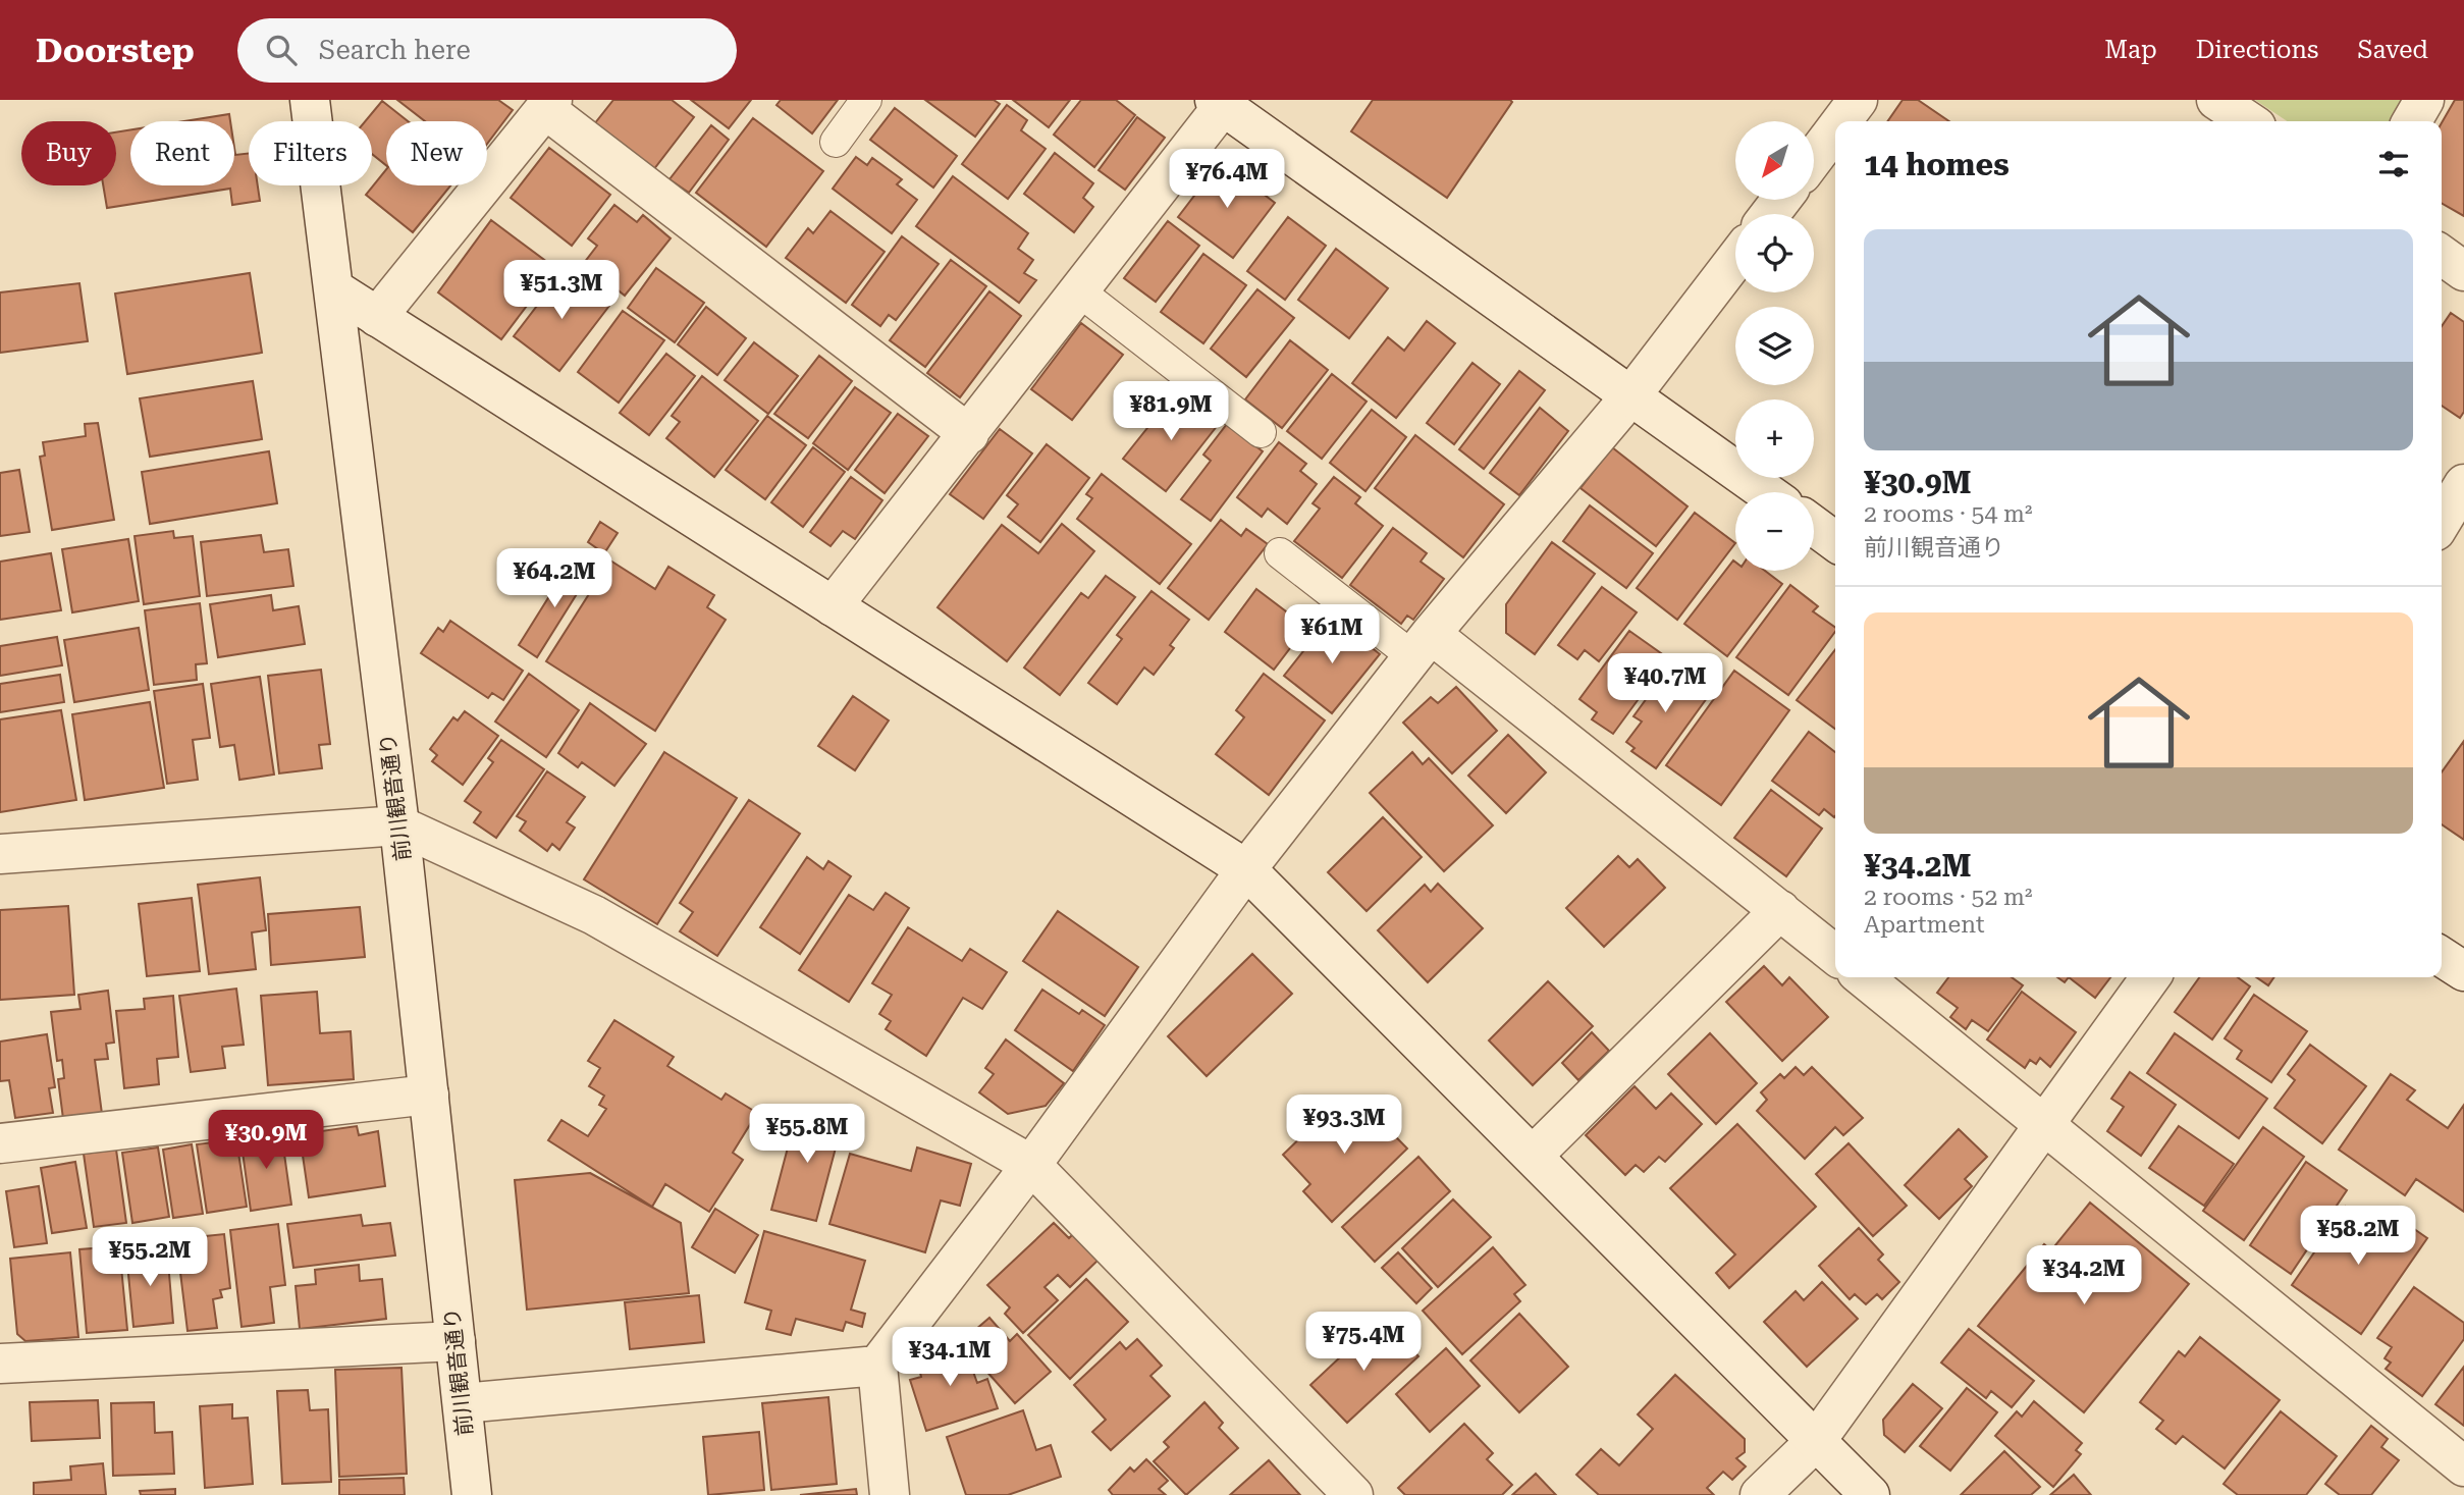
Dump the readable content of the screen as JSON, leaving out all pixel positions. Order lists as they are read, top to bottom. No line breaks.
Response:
{"streets":{"street":["前川観音通り"]},"north":"bottom left","page":{"header":"Doorstep","search":"Search here","nav":["Map","Directions","Saved"],"map_buttons":["+","−"],"chip":["Buy","Rent","Filters","New"],"heading":"14 homes","price":["¥76.4M","¥51.3M","¥81.9M","¥64.2M","¥61M","¥40.7M","¥93.3M","¥55.8M","¥30.9M","¥58.2M","¥55.2M","¥34.2M","¥75.4M","¥34.1M"],"list":[{"name":"¥30.9M","note":"2 rooms · 54 m² · 前川観音通り"},{"name":"¥34.2M","note":"2 rooms · 52 m² · Apartment"}]}}
